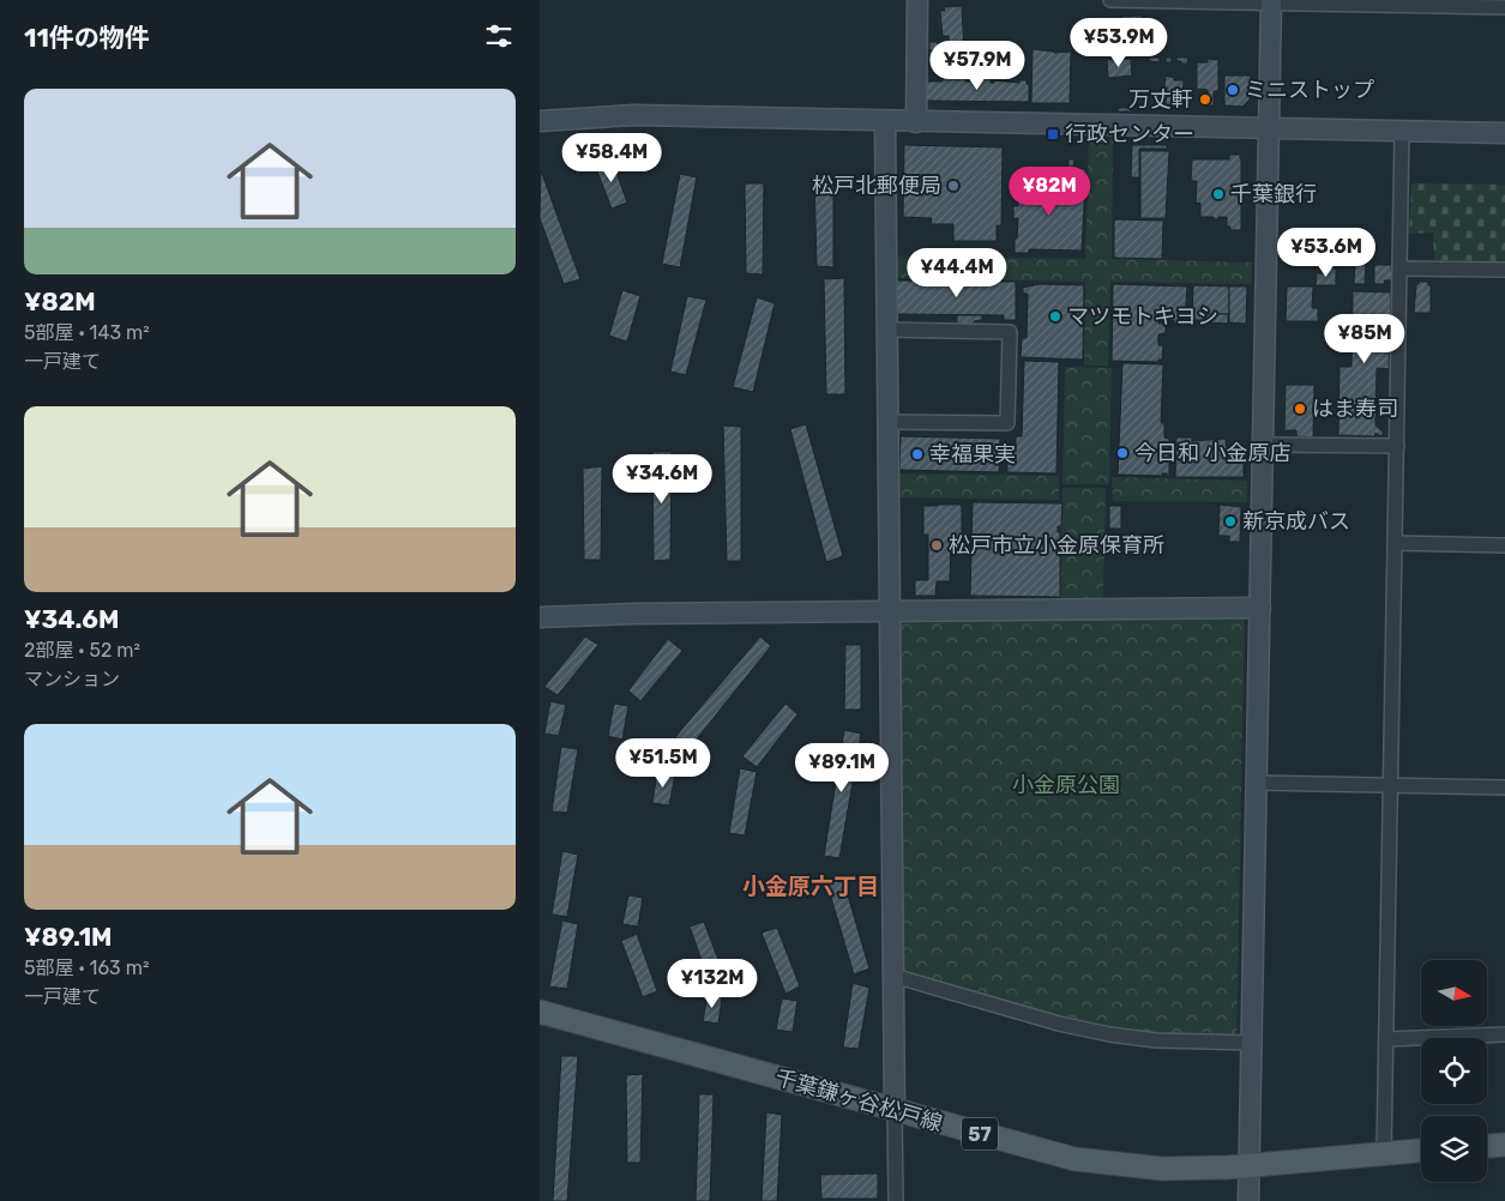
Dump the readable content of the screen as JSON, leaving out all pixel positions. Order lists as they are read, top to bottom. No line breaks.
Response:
{"streets":{"main road":["千葉鎌ヶ谷松戸線","57"]},"districts":["小金原六丁目"],"parks":["小金原公園"],"places":{"other":["ミニストップ","万丈軒","松戸北郵便局","千葉銀行","マツモトキヨシ","はま寿司","今日和 小金原店","幸福果実","新京成バス","松戸市立小金原保育所"],"transit":["行政センター"]},"north":"right","page":{"heading":"11件の物件","price":["¥53.9M","¥57.9M","¥58.4M","¥82M","¥53.6M","¥44.4M","¥85M","¥34.6M","¥51.5M","¥89.1M","¥132M"],"list":[{"name":"¥82M","note":"5部屋 · 143 m² · 一戸建て"},{"name":"¥34.6M","note":"2部屋 · 52 m² · マンション"},{"name":"¥89.1M","note":"5部屋 · 163 m² · 一戸建て"}]}}
